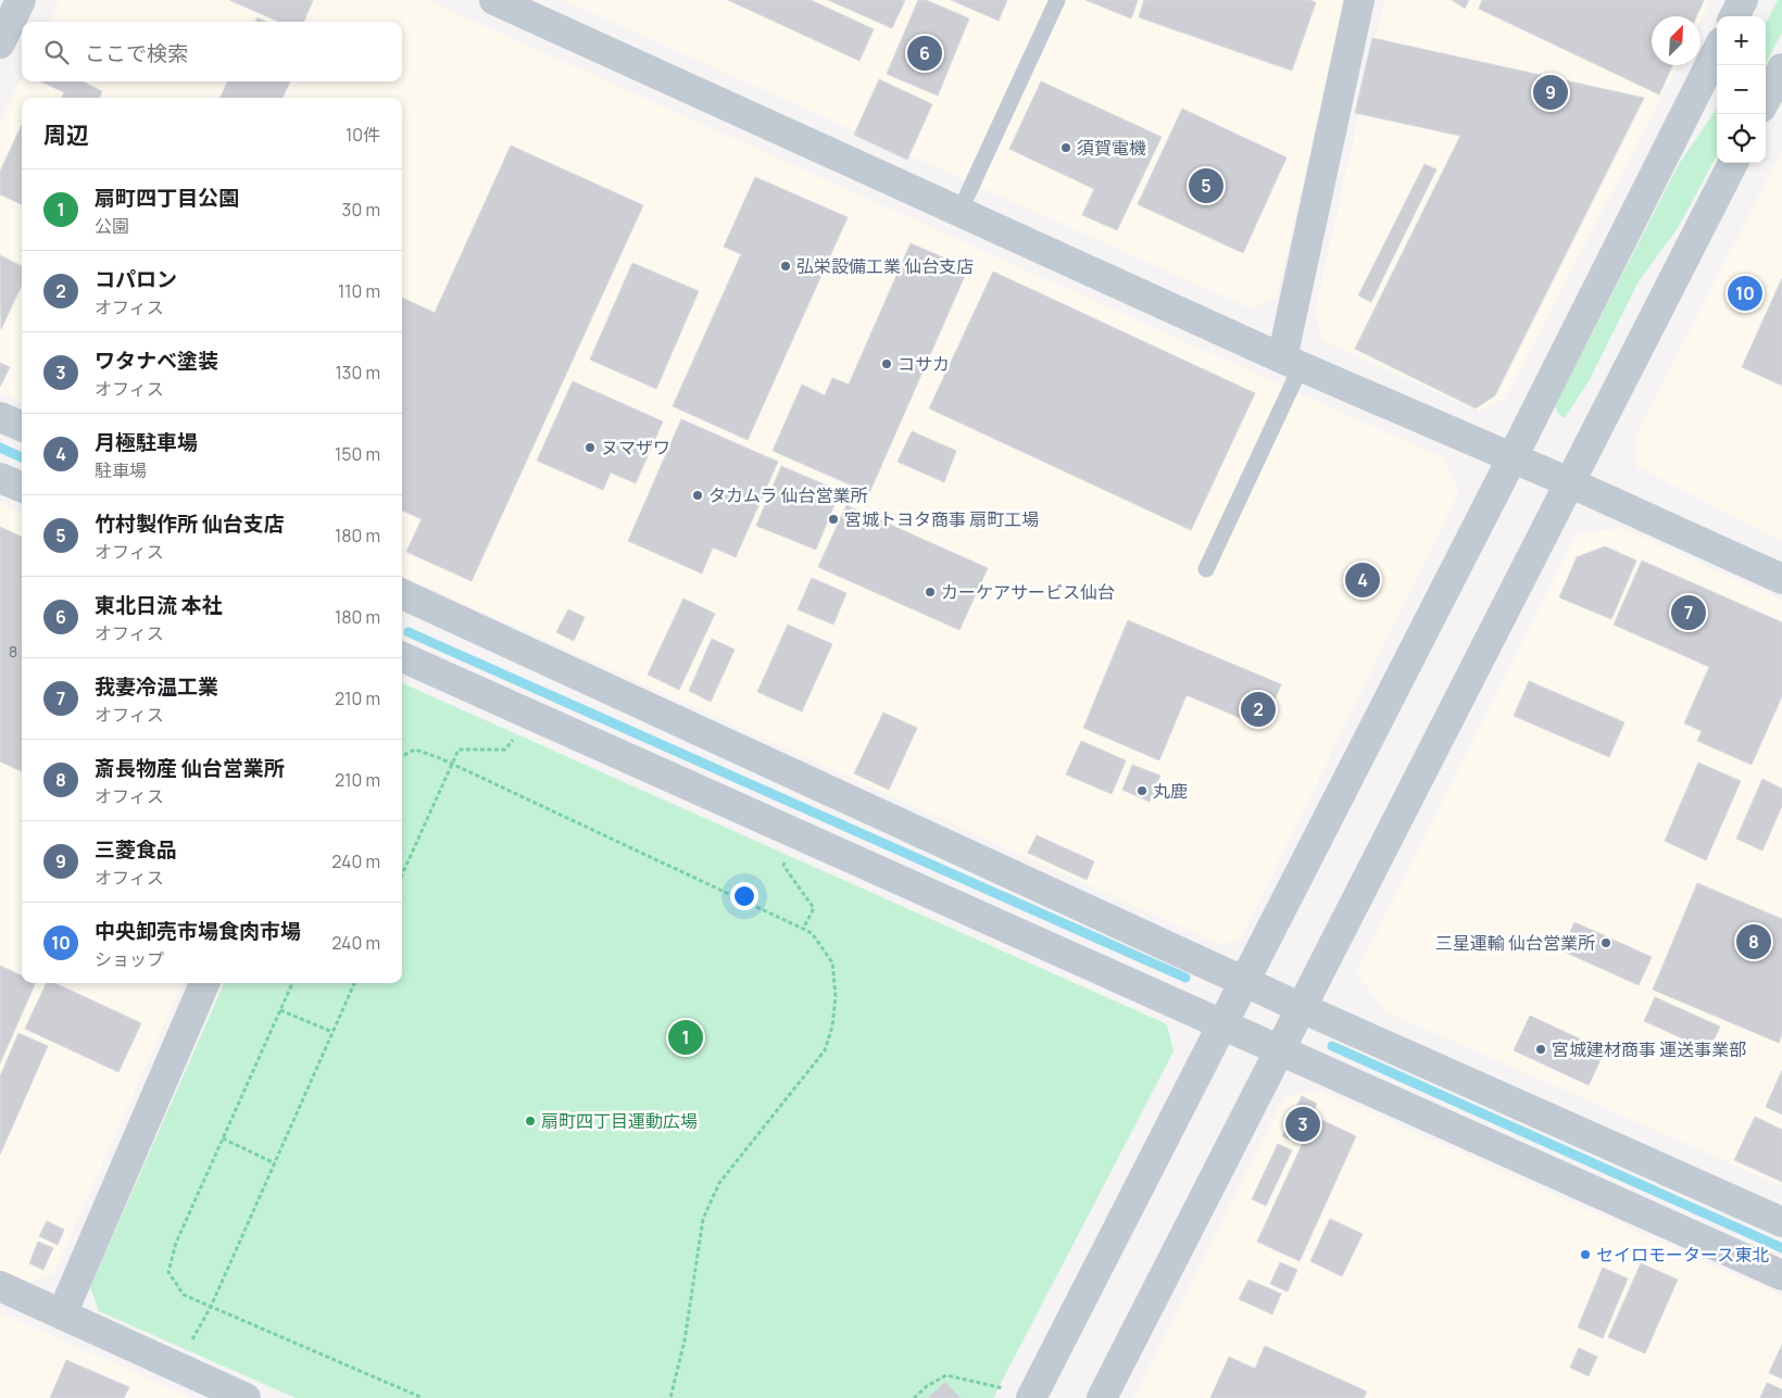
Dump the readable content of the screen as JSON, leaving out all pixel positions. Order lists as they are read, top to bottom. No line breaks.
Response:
{"places":["須賀電機","弘栄設備工業 仙台支店","コサカ","ヌマザワ","タカムラ 仙台営業所","宮城トヨタ商事 扇町工場","カーケアサービス仙台","丸鹿","三星運輸 仙台営業所","宮城建材商事 運送事業部","扇町四丁目運動広場","セイロモータース東北"],"house_numbers":["8"],"north":"top right","page":{"map_buttons":["+","−"],"search":"ここで検索","pins":["6","9","5","10","4","7","2","8","1","3"],"heading":["周辺","10件"],"list":[{"mark":"1","name":"扇町四丁目公園","note":"公園","value":"30 m"},{"mark":"2","name":"コパロン","note":"オフィス","value":"110 m"},{"mark":"3","name":"ワタナベ塗装","note":"オフィス","value":"130 m"},{"mark":"4","name":"月極駐車場","note":"駐車場","value":"150 m"},{"mark":"5","name":"竹村製作所 仙台支店","note":"オフィス","value":"180 m"},{"mark":"6","name":"東北日流 本社","note":"オフィス","value":"180 m"},{"mark":"7","name":"我妻冷温工業","note":"オフィス","value":"210 m"},{"mark":"8","name":"斎長物産 仙台営業所","note":"オフィス","value":"210 m"},{"mark":"9","name":"三菱食品","note":"オフィス","value":"240 m"},{"mark":"10","name":"中央卸売市場食肉市場","note":"ショップ","value":"240 m"}]}}
